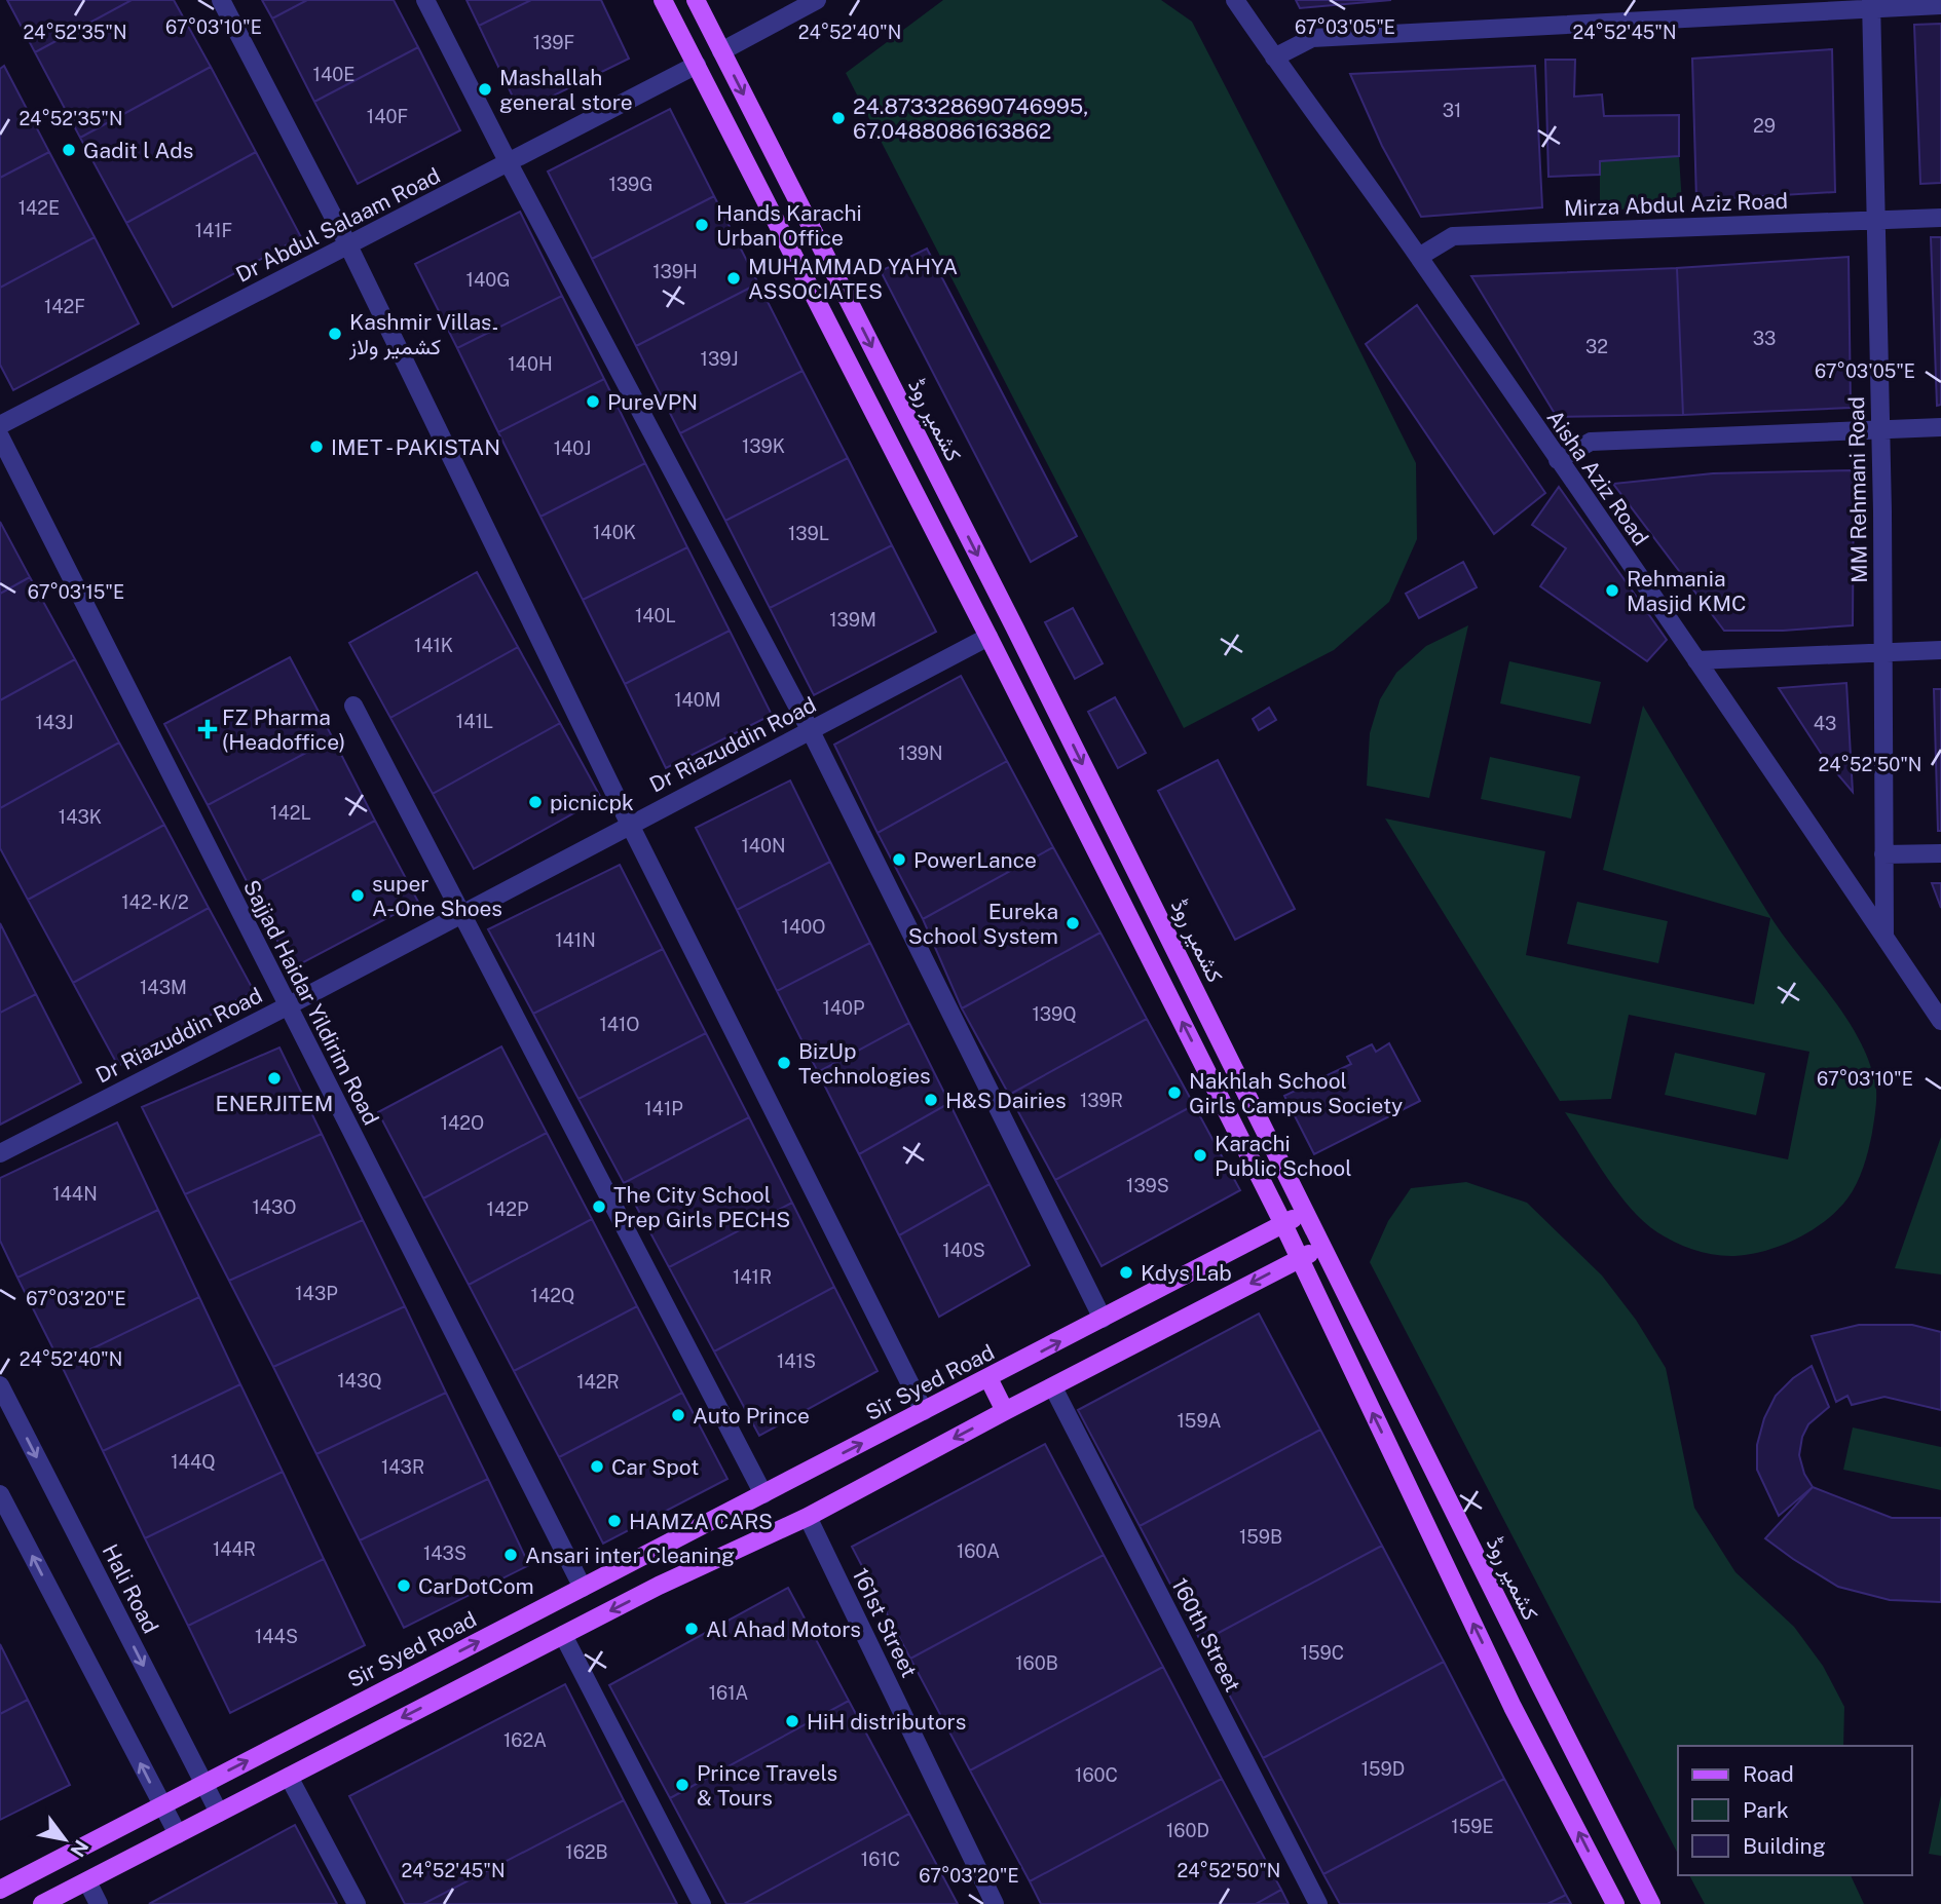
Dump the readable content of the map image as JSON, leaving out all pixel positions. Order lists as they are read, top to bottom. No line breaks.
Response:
{"streets":{"main road":["کشمیر روڈ","Sir Syed Road"],"street":["Mirza Abdul Aziz Road","Dr Abdul Salaam Road","Aisha Aziz Road","MM Rehmani Road","Dr Riazuddin Road","Sajjad Haidar Yildirim Road","Hali Road","161st Street","160th Street"]},"crossings":[["Mirza Abdul Aziz Road","Aisha Aziz Road"],["Mirza Abdul Aziz Road","MM Rehmani Road"],["کشمیر روڈ","Sir Syed Road"],["Aisha Aziz Road","MM Rehmani Road"],["Dr Riazuddin Road","Sajjad Haidar Yildirim Road"],["Sajjad Haidar Yildirim Road","Sir Syed Road"],["Sir Syed Road","Hali Road"]],"places":{"other":["Mashallah general store","24.873328690746995, 67.0488086163862","Gadit l Ads","Hands Karachi Urban Office","MUHAMMAD YAHYA ASSOCIATES","Kashmir Villas۔ کشمیر ولاز","PureVPN","IMET - PAKISTAN","Rehmania Masjid KMC","picnicpk","PowerLance","super A-One Shoes","Eureka School System","BizUp Technologies","ENERJITEM","Nakhlah School Girls Campus Society","H&S Dairies","Karachi Public School","The City School Prep Girls PECHS","Kdys Lab","Auto Prince","Car Spot","HAMZA CARS","Ansari inter Cleaning","CarDotCom","Al Ahad Motors","HiH distributors","Prince Travels & Tours"],"health":["FZ Pharma (Headoffice)"]},"house_numbers":["139F","140E","31","140F","29","139G","142E","141F","139H","140G","142F","33","32","139J","140H","139K","140J","140K","139L","140L","139M","141K","140M","141L","143J","43","139N","142L","143K","140N","142-K/2","140O","141N","143M","140P","139Q","141O","139R","141P","142O","139S","144N","143O","142P","140S","141R","143P","142Q","141S","143Q","142R","159A","144Q","143R","159B","144R","160A","143S","144S","159C","160B","161A","162A","159D","160C","159E","160D","162B","161C"],"legend":["Road","Park","Building"],"north":"bottom right","coordinates":["67°03'10\"E","67°03'05\"E","24°52'35\"N","24°52'40\"N","24°52'45\"N","67°03'15\"E","24°52'50\"N","67°03'20\"E"]}
